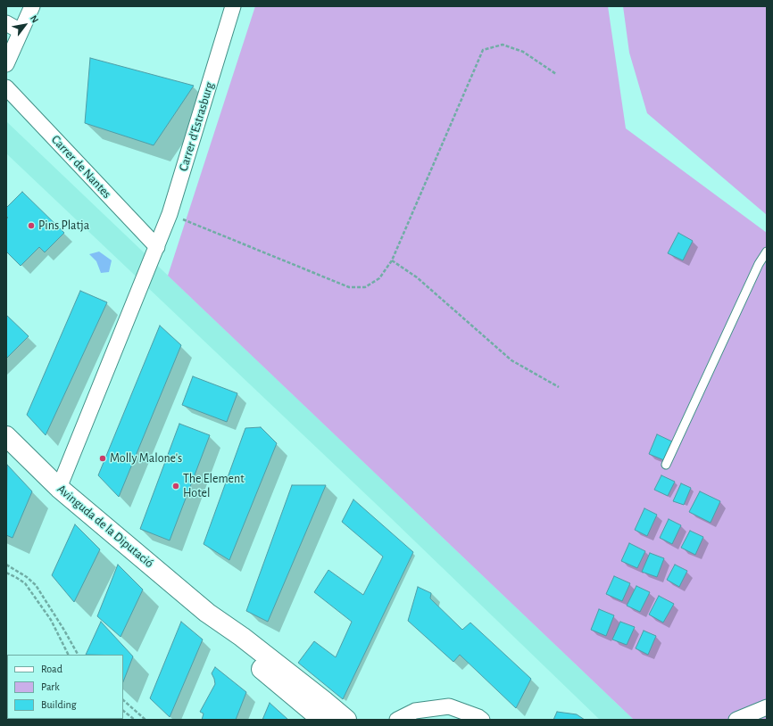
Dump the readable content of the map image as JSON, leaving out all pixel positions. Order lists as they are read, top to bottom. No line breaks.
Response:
{"streets":{"street":["Carrer d'Estrasburg","Carrer de Nantes","Avinguda de la Diputació"]},"crossings":[["Carrer d'Estrasburg","Carrer de Nantes"],["Carrer d'Estrasburg","Avinguda de la Diputació"]],"places":["Pins Platja","Molly Malone's","The Element Hotel"],"legend":["Road","Park","Building"],"north":"top right"}
